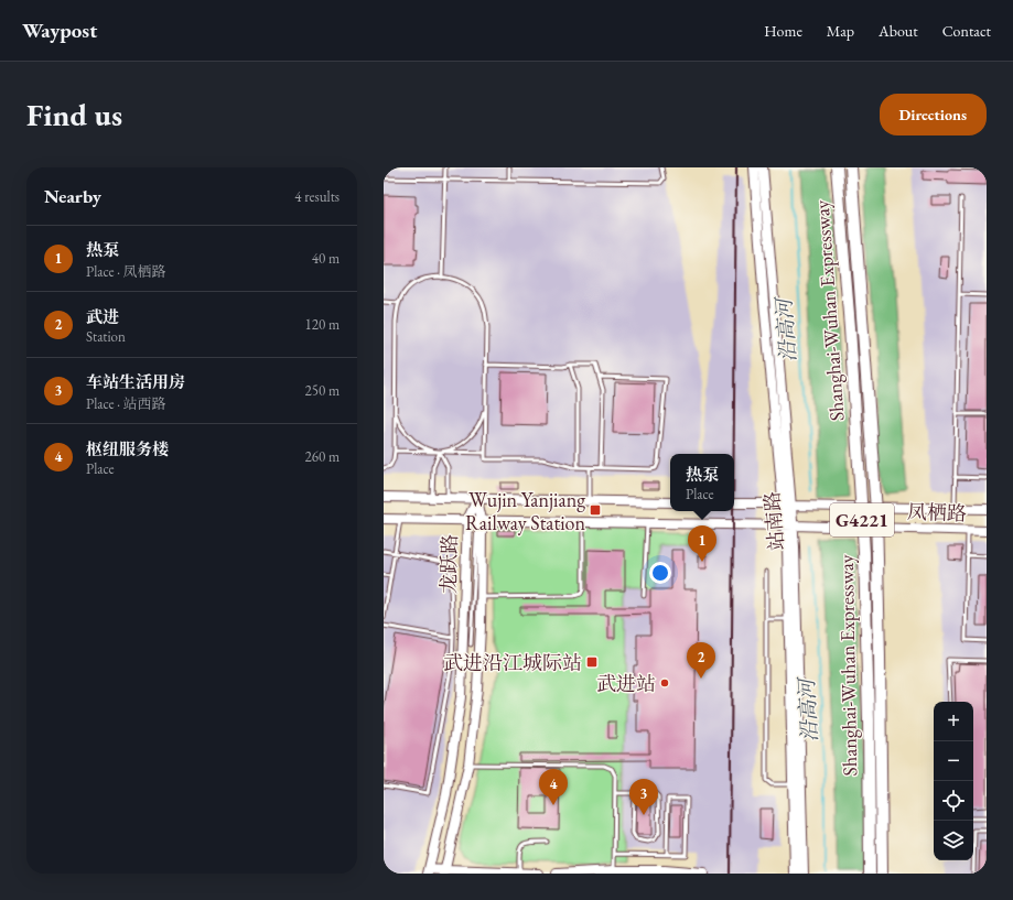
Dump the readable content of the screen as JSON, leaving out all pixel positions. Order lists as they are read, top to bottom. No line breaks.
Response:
{"streets":{"highway":["Shanghai-Wuhan Expressway","G4221"],"street":["凤栖路","站南路","龙跃路"]},"crossings":[["凤栖路","站南路"],["凤栖路","龙跃路"]],"water":["沿高河"],"places":{"transit":["Wujin Yanjiang Railway Station","武进沿江城际站"],"other":["武进站"]},"page":{"header":"Waypost","nav":["Home","Map","About","Contact"],"buttons":"Directions","title":"Find us","heading":["Nearby","4 results"],"list":[{"mark":"1","name":"热泵","note":"Place · 凤栖路","value":"40 m"},{"mark":"2","name":"武进","note":"Station","value":"120 m"},{"mark":"3","name":"车站生活用房","note":"Place · 站西路","value":"250 m"},{"mark":"4","name":"枢纽服务楼","note":"Place","value":"260 m"}],"popup":["热泵","Place"],"pins":["1","2","4","3"],"map_buttons":["+","−"]}}
